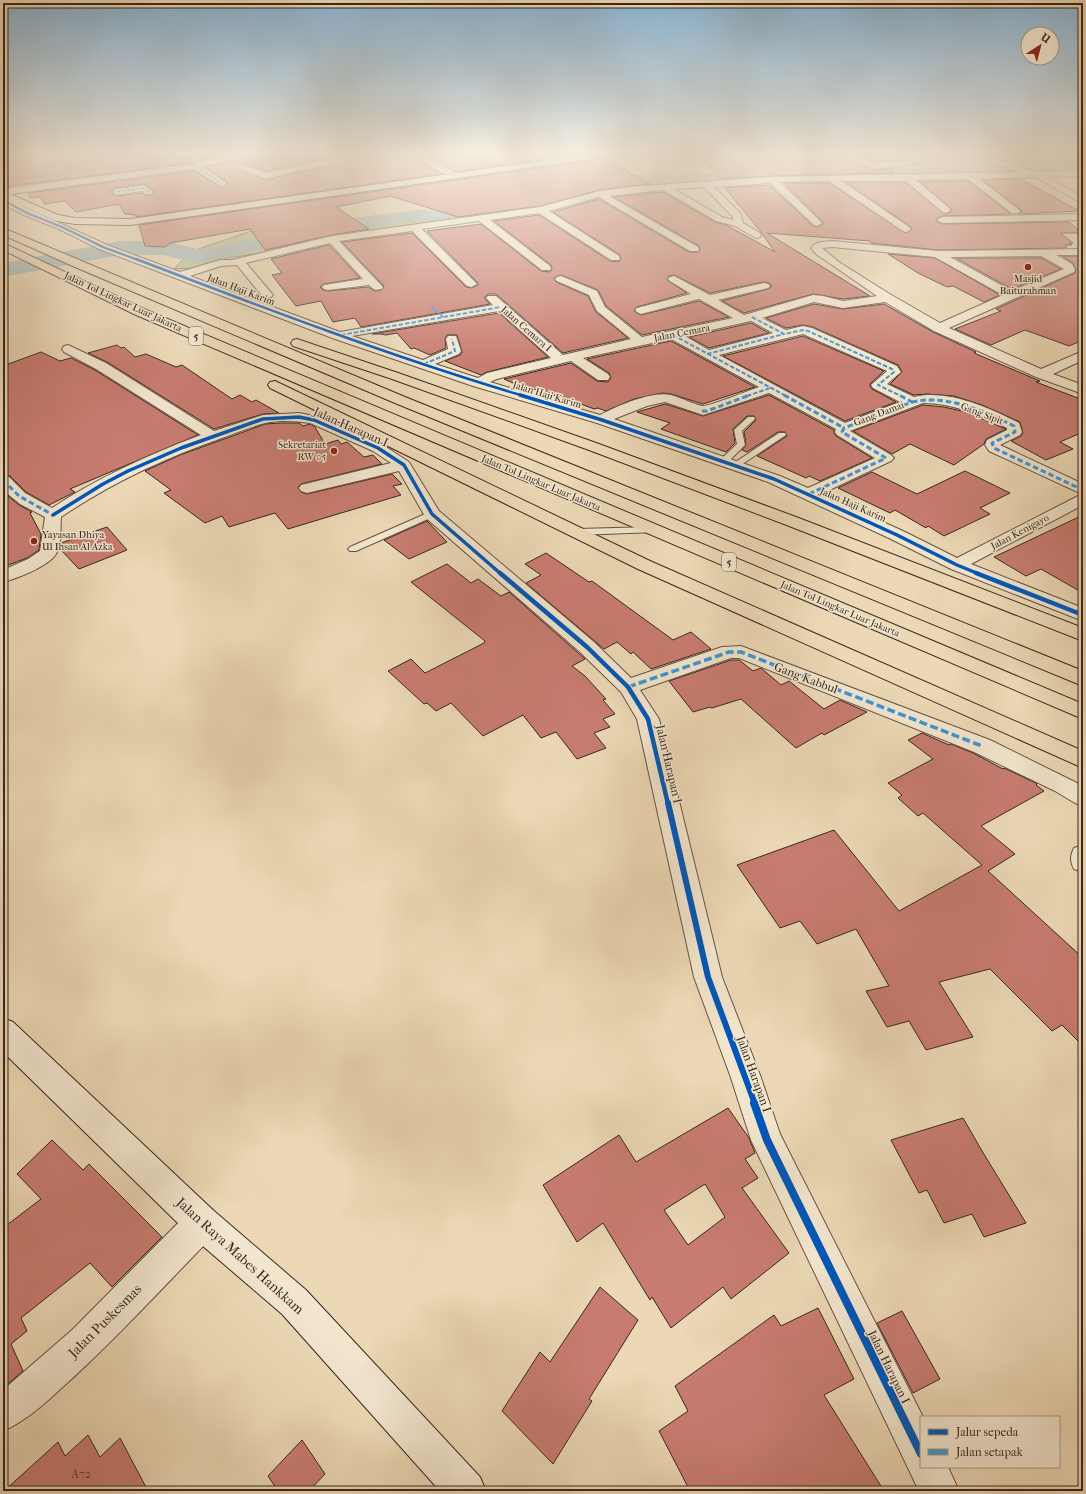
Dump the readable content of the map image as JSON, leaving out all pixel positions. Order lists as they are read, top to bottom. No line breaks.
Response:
{"streets":{"highway":["Jalan Tol Lingkar Luar Jakarta","5"],"street":["Jalan Haji Karim","Jalan Cemara I","Jalan Cemara","Gang Damai","Gang Sipit","Jalan Harapan I","Jalan Kenigayo","Gang Kabbul","Jalan Raya Mabes Hankkam","Jalan Puskesmas"]},"crossings":[["Jalan Haji Karim","Jalan Cemara"],["Jalan Haji Karim","Gang Damai"],["Jalan Haji Karim","Jalan Kenigayo"],["Jalan Cemara I","Jalan Cemara"],["Gang Damai","Gang Sipit"],["Jalan Harapan I","Gang Kabbul"],["Jalan Raya Mabes Hankkam","Jalan Puskesmas"]],"places":["Masjid Baiturahman","Sekretariat RW 05","Yayasan Dhiya Ul Ihsan Al Azka"],"house_numbers":["A72"],"legend":["Jalur sepeda","Jalan setapak"],"north":"top right"}
